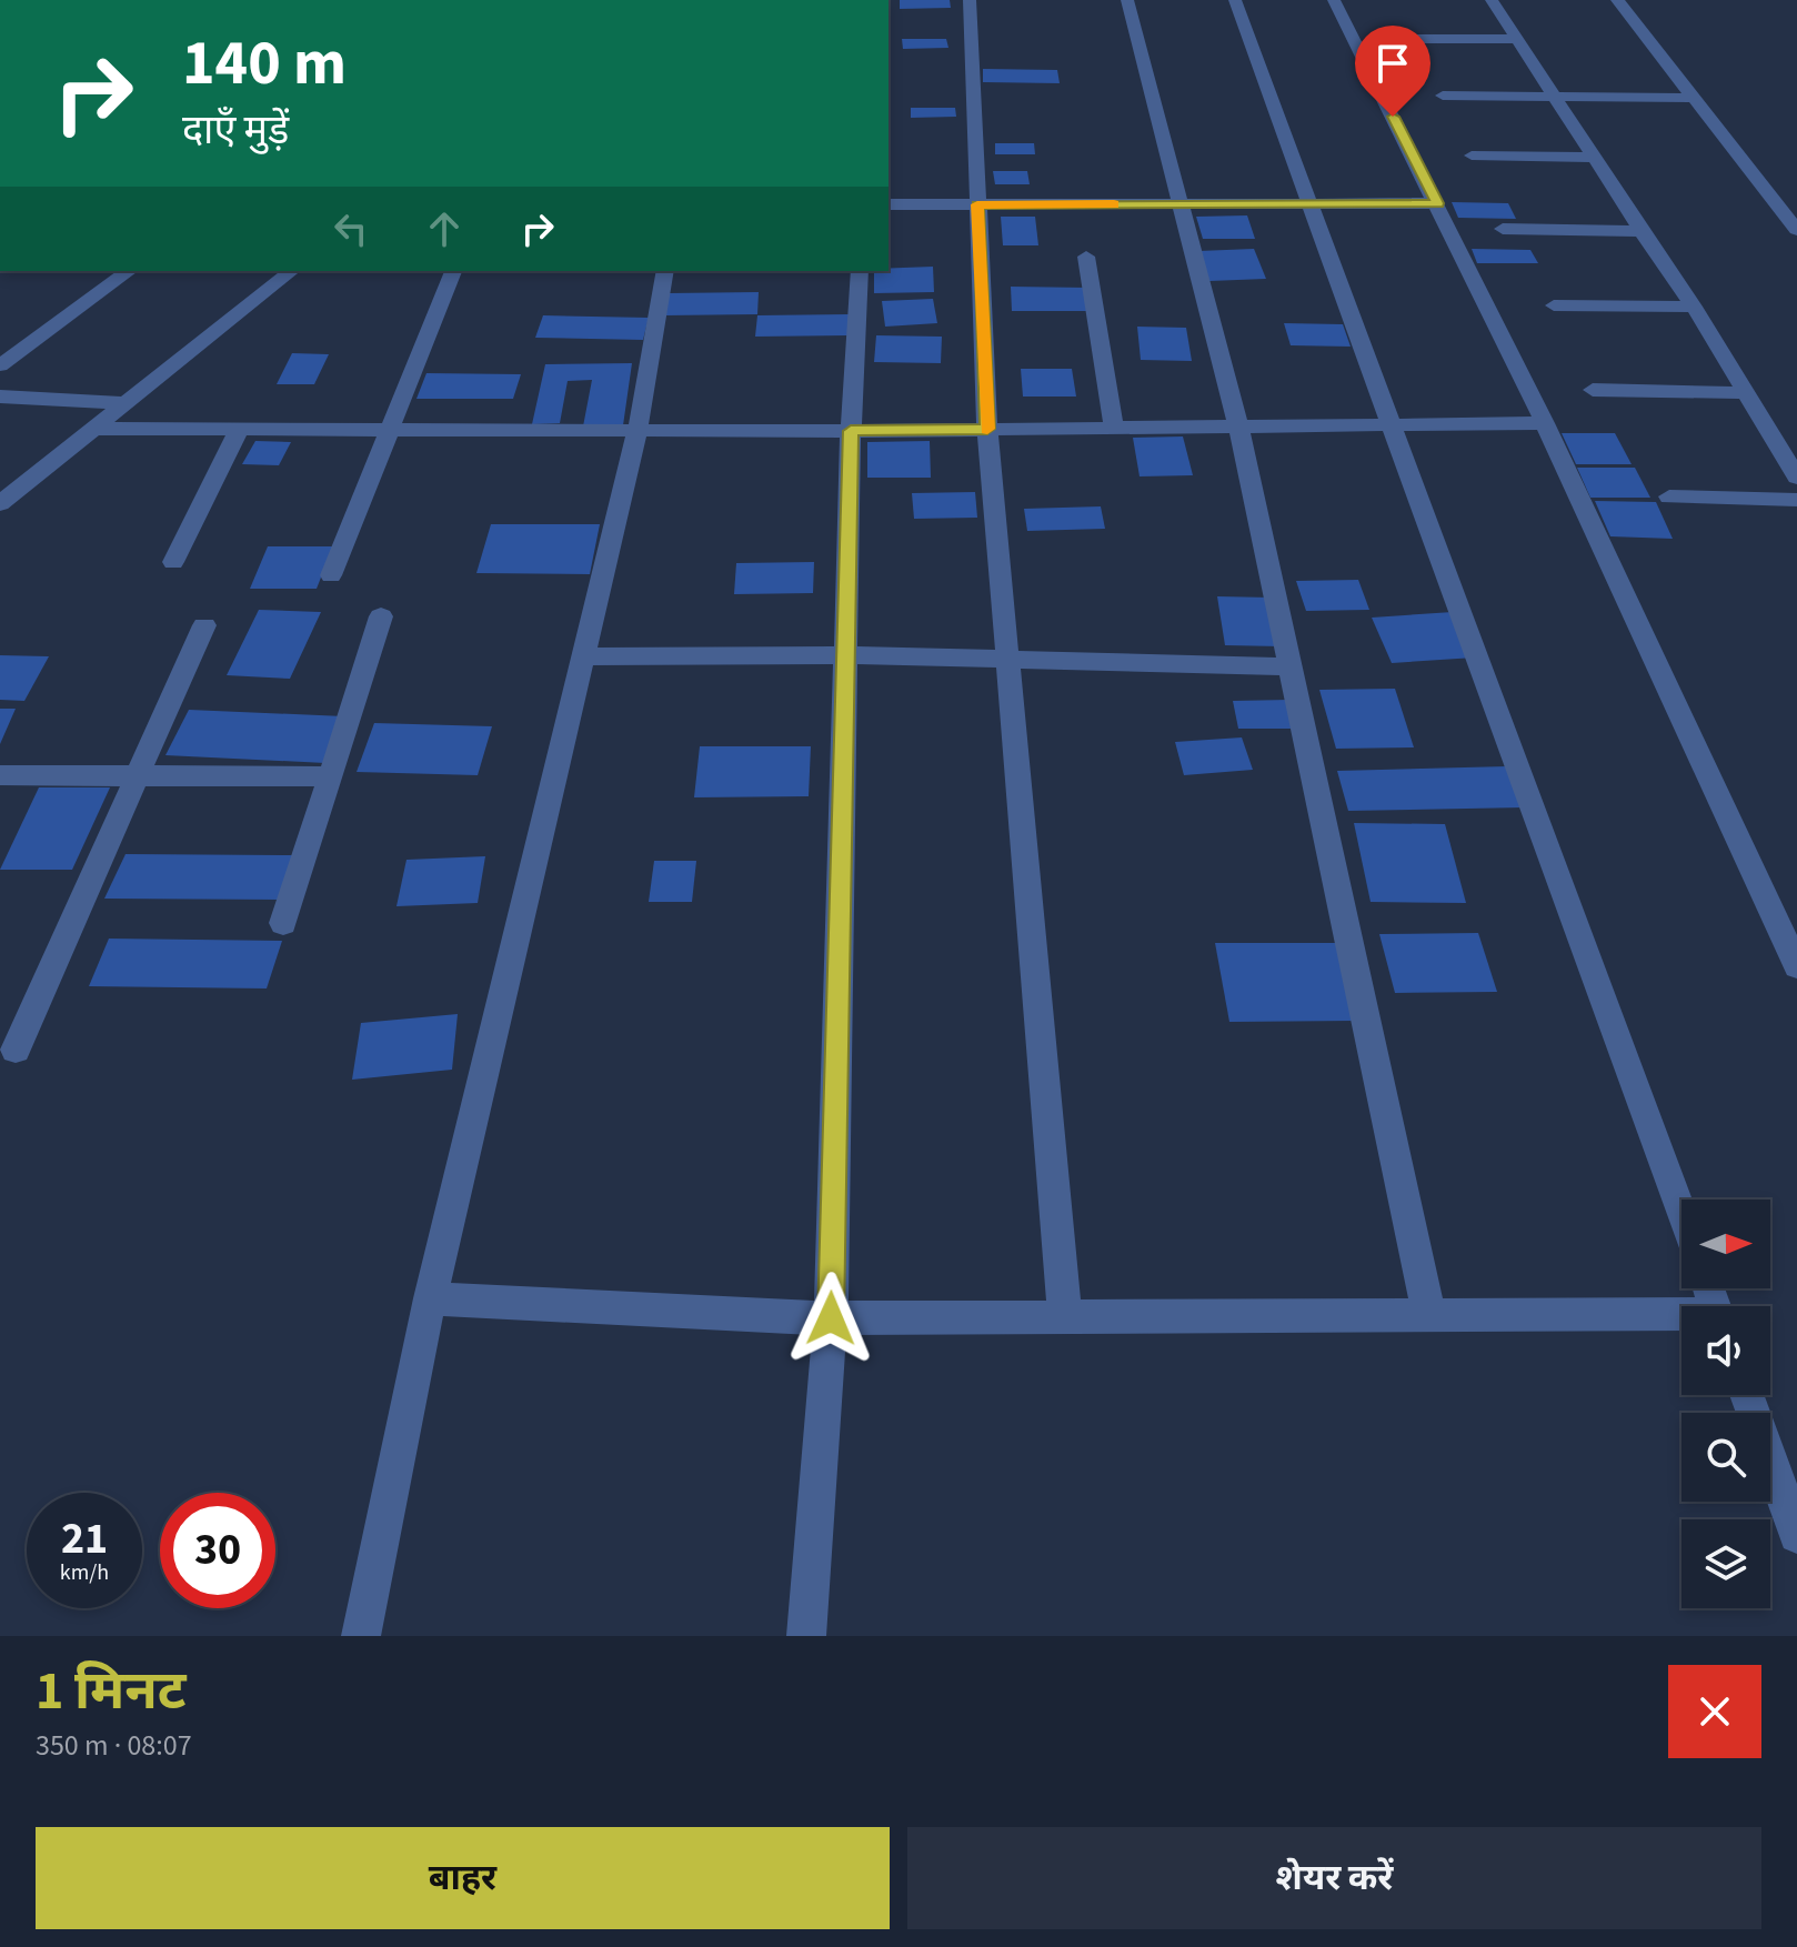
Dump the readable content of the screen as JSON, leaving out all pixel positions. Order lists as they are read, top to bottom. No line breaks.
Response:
{"north":"right","page":{"turn":["140 m","दाएँ मुड़ें"],"speed":"21 km/h","limit":"30","heading":["1 मिनट","350 m · 08:07"],"buttons":["बाहर","शेयर करें"]}}
